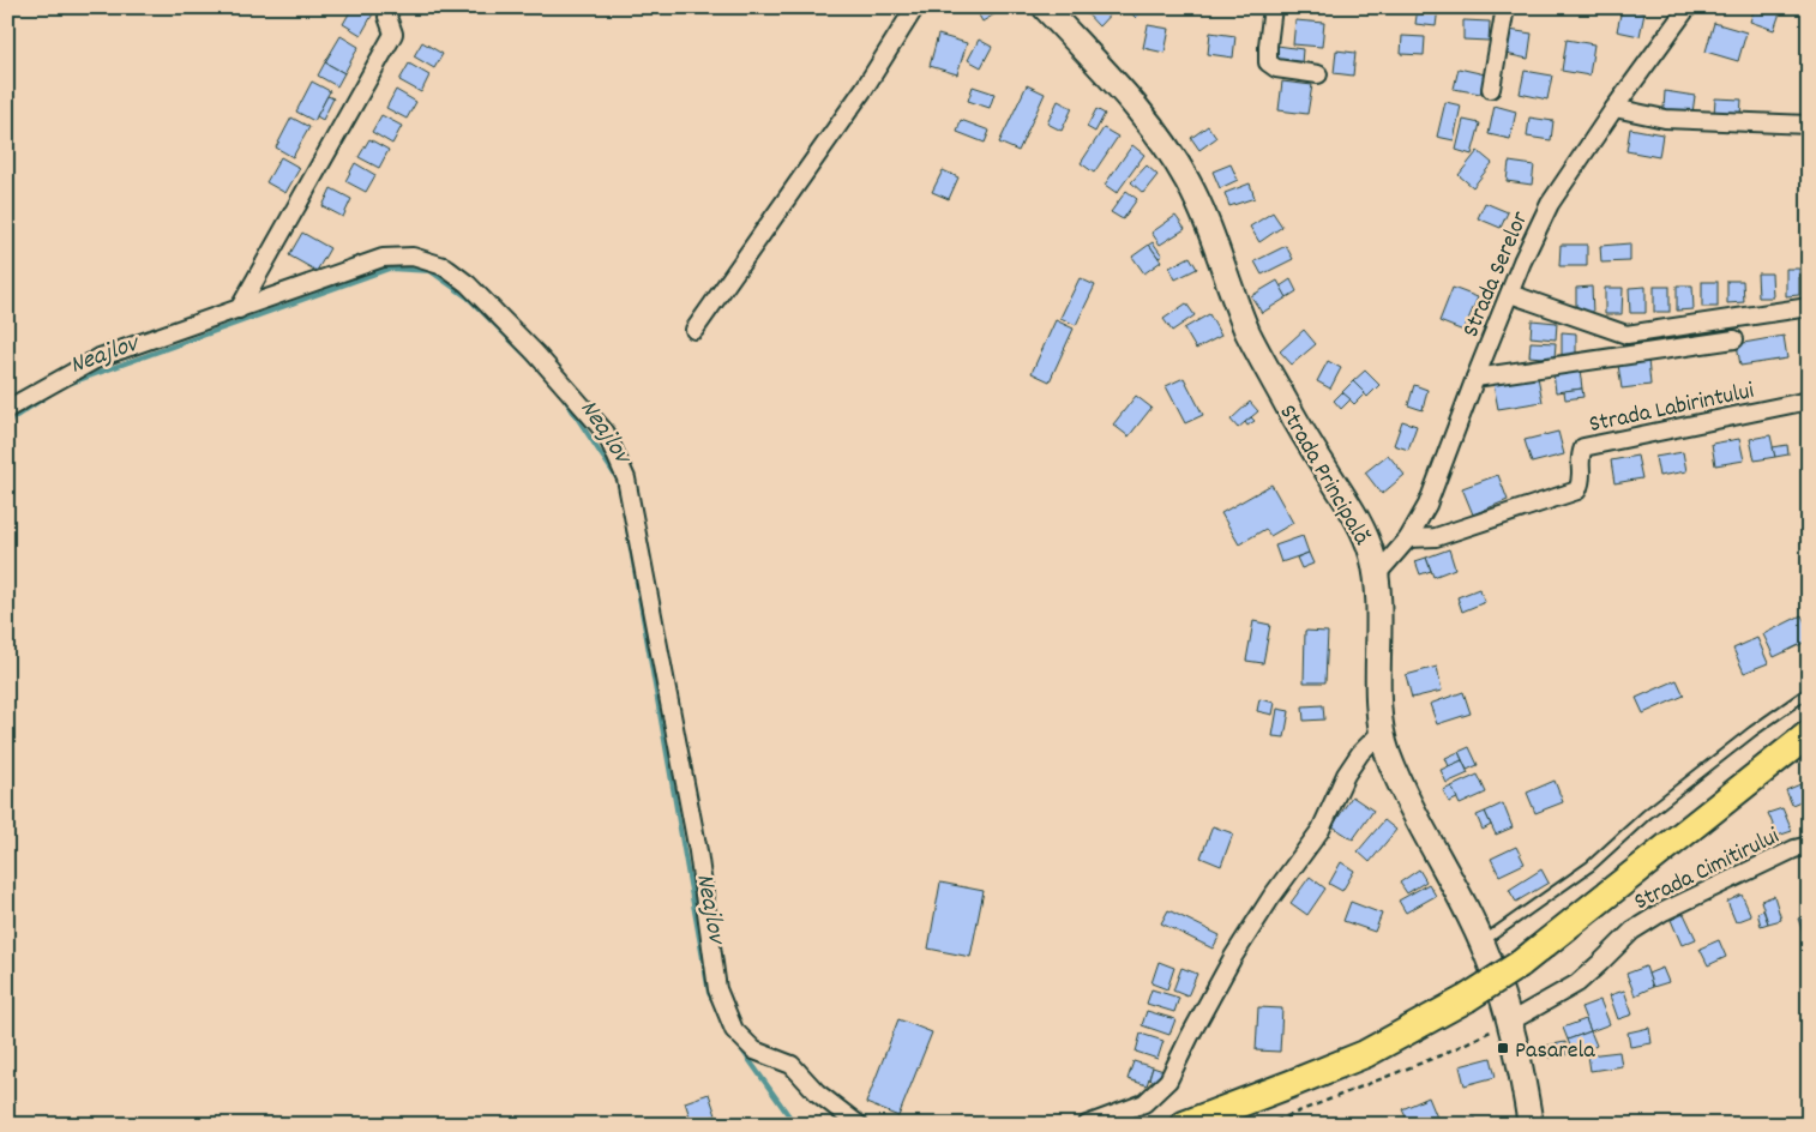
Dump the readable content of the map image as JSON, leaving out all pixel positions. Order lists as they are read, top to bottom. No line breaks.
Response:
{"streets":{"main road":["Strada Principală"],"street":["Strada Serelor","Strada Labirintului","Strada Cimitirului"]},"crossings":[["Strada Serelor","Strada Labirintului"],["Strada Serelor","Strada Principală"],["Strada Principală","Strada Cimitirului"]],"water":["Neajlov"],"places":{"transit":["Pasarela"]}}
